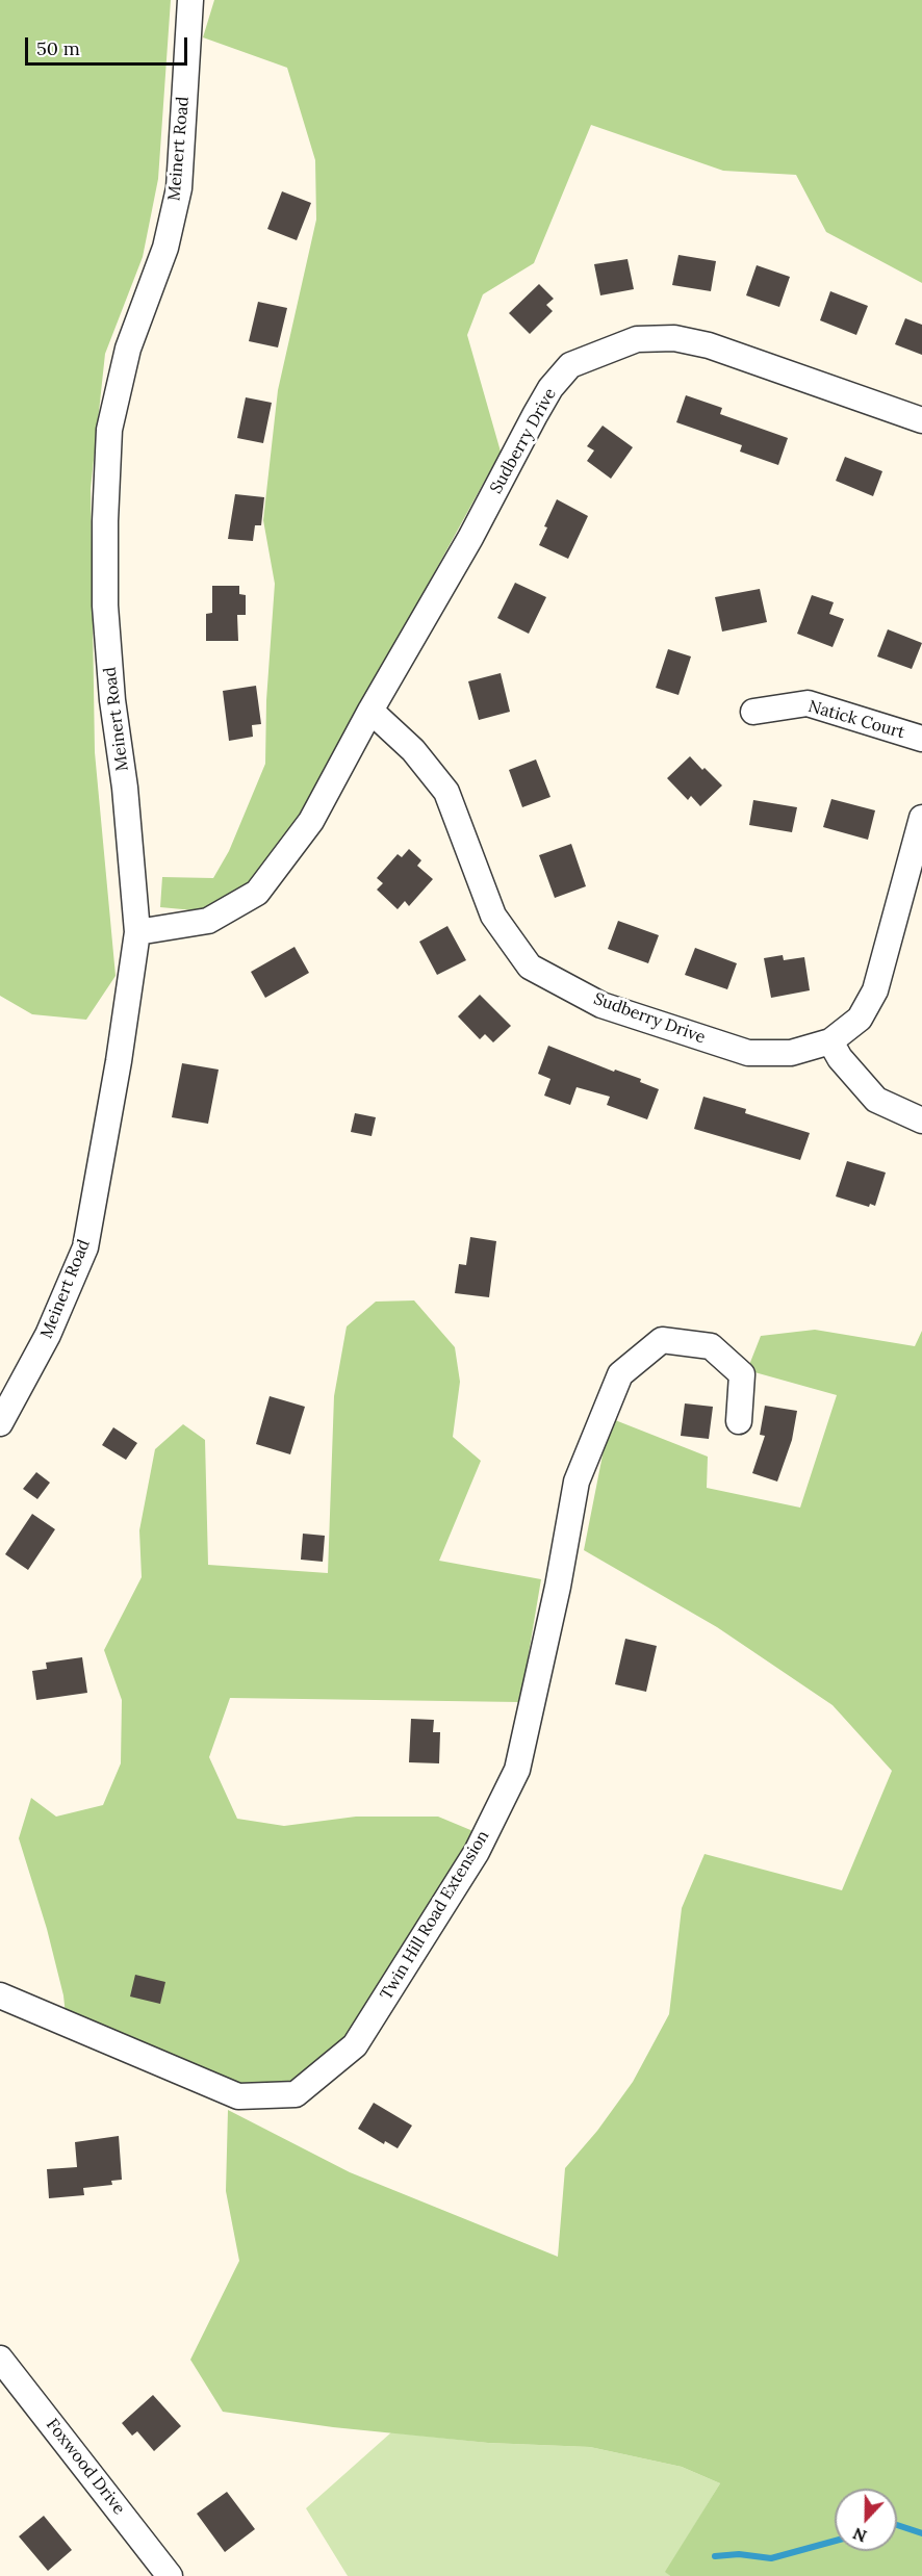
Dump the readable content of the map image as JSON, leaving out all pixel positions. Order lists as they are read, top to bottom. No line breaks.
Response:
{"streets":{"street":["Meinert Road","Sudberry Drive","Natick Court","Twin Hill Road Extension","Foxwood Drive"]},"crossings":[["Meinert Road","Sudberry Drive"]],"scale_bar":"50 m","north":"bottom"}
